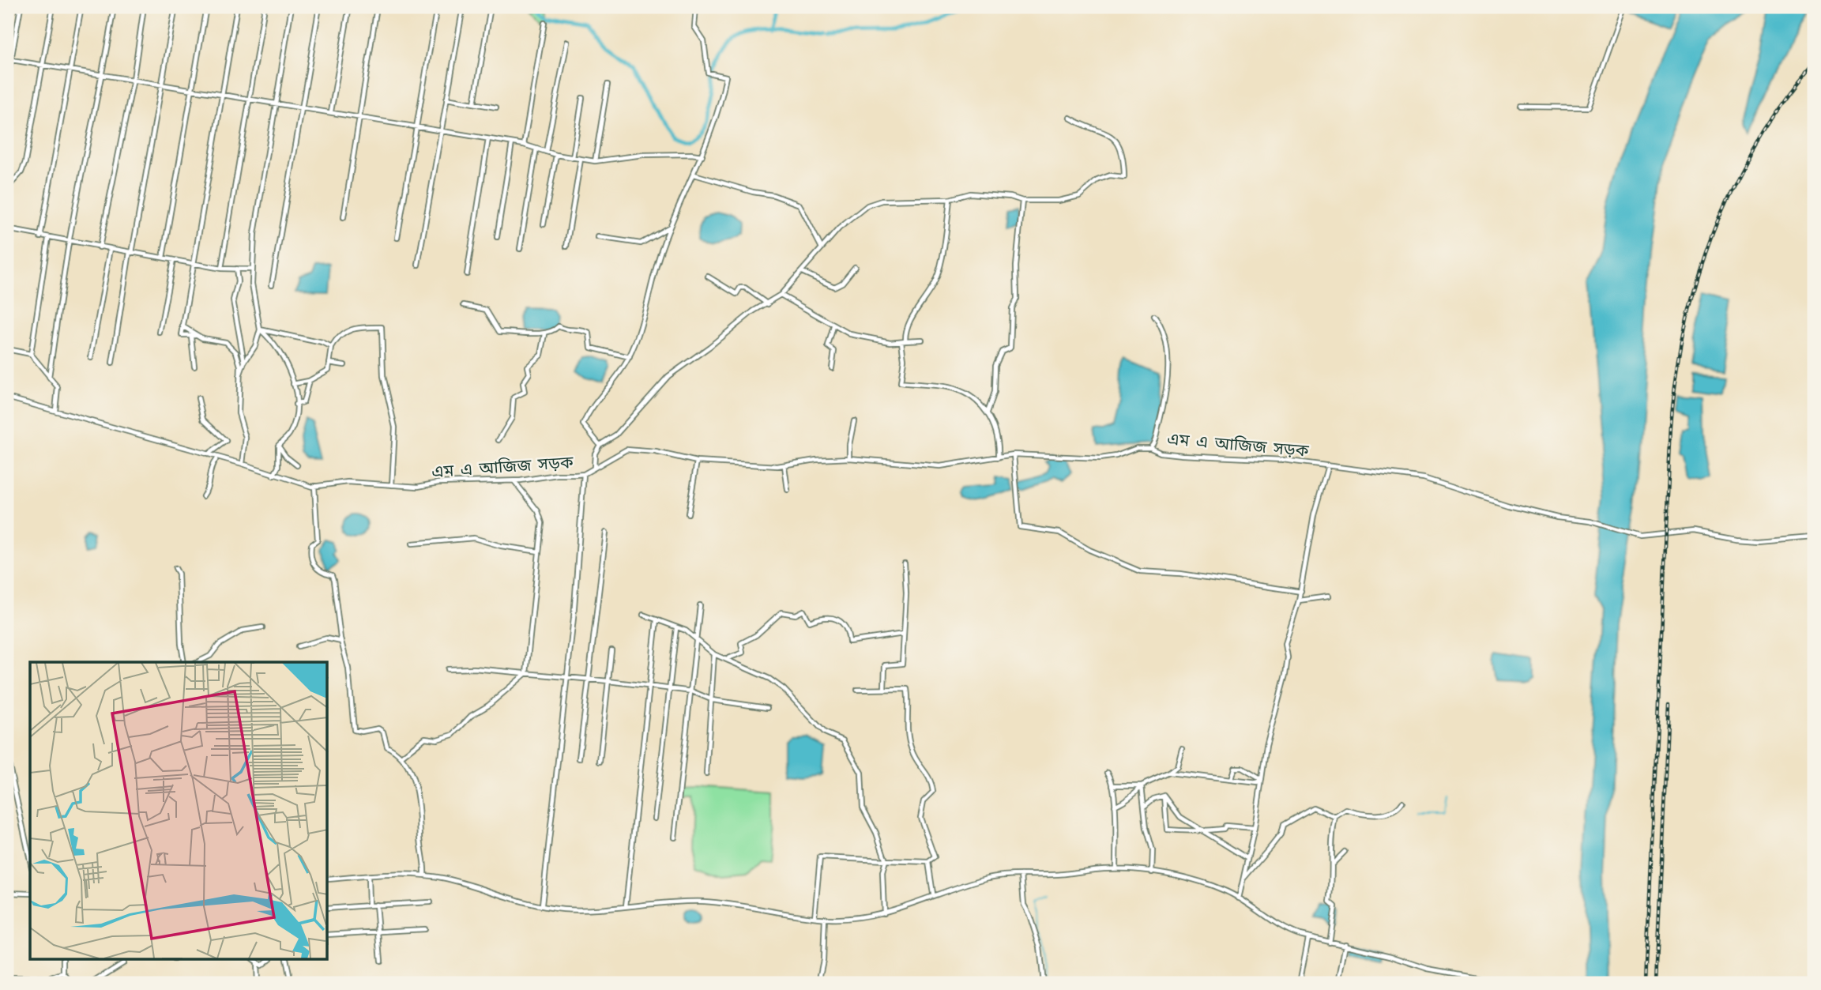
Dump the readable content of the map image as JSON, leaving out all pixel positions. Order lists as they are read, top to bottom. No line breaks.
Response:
{"streets":{"street":["এম এ আজিজ সড়ক"]}}
